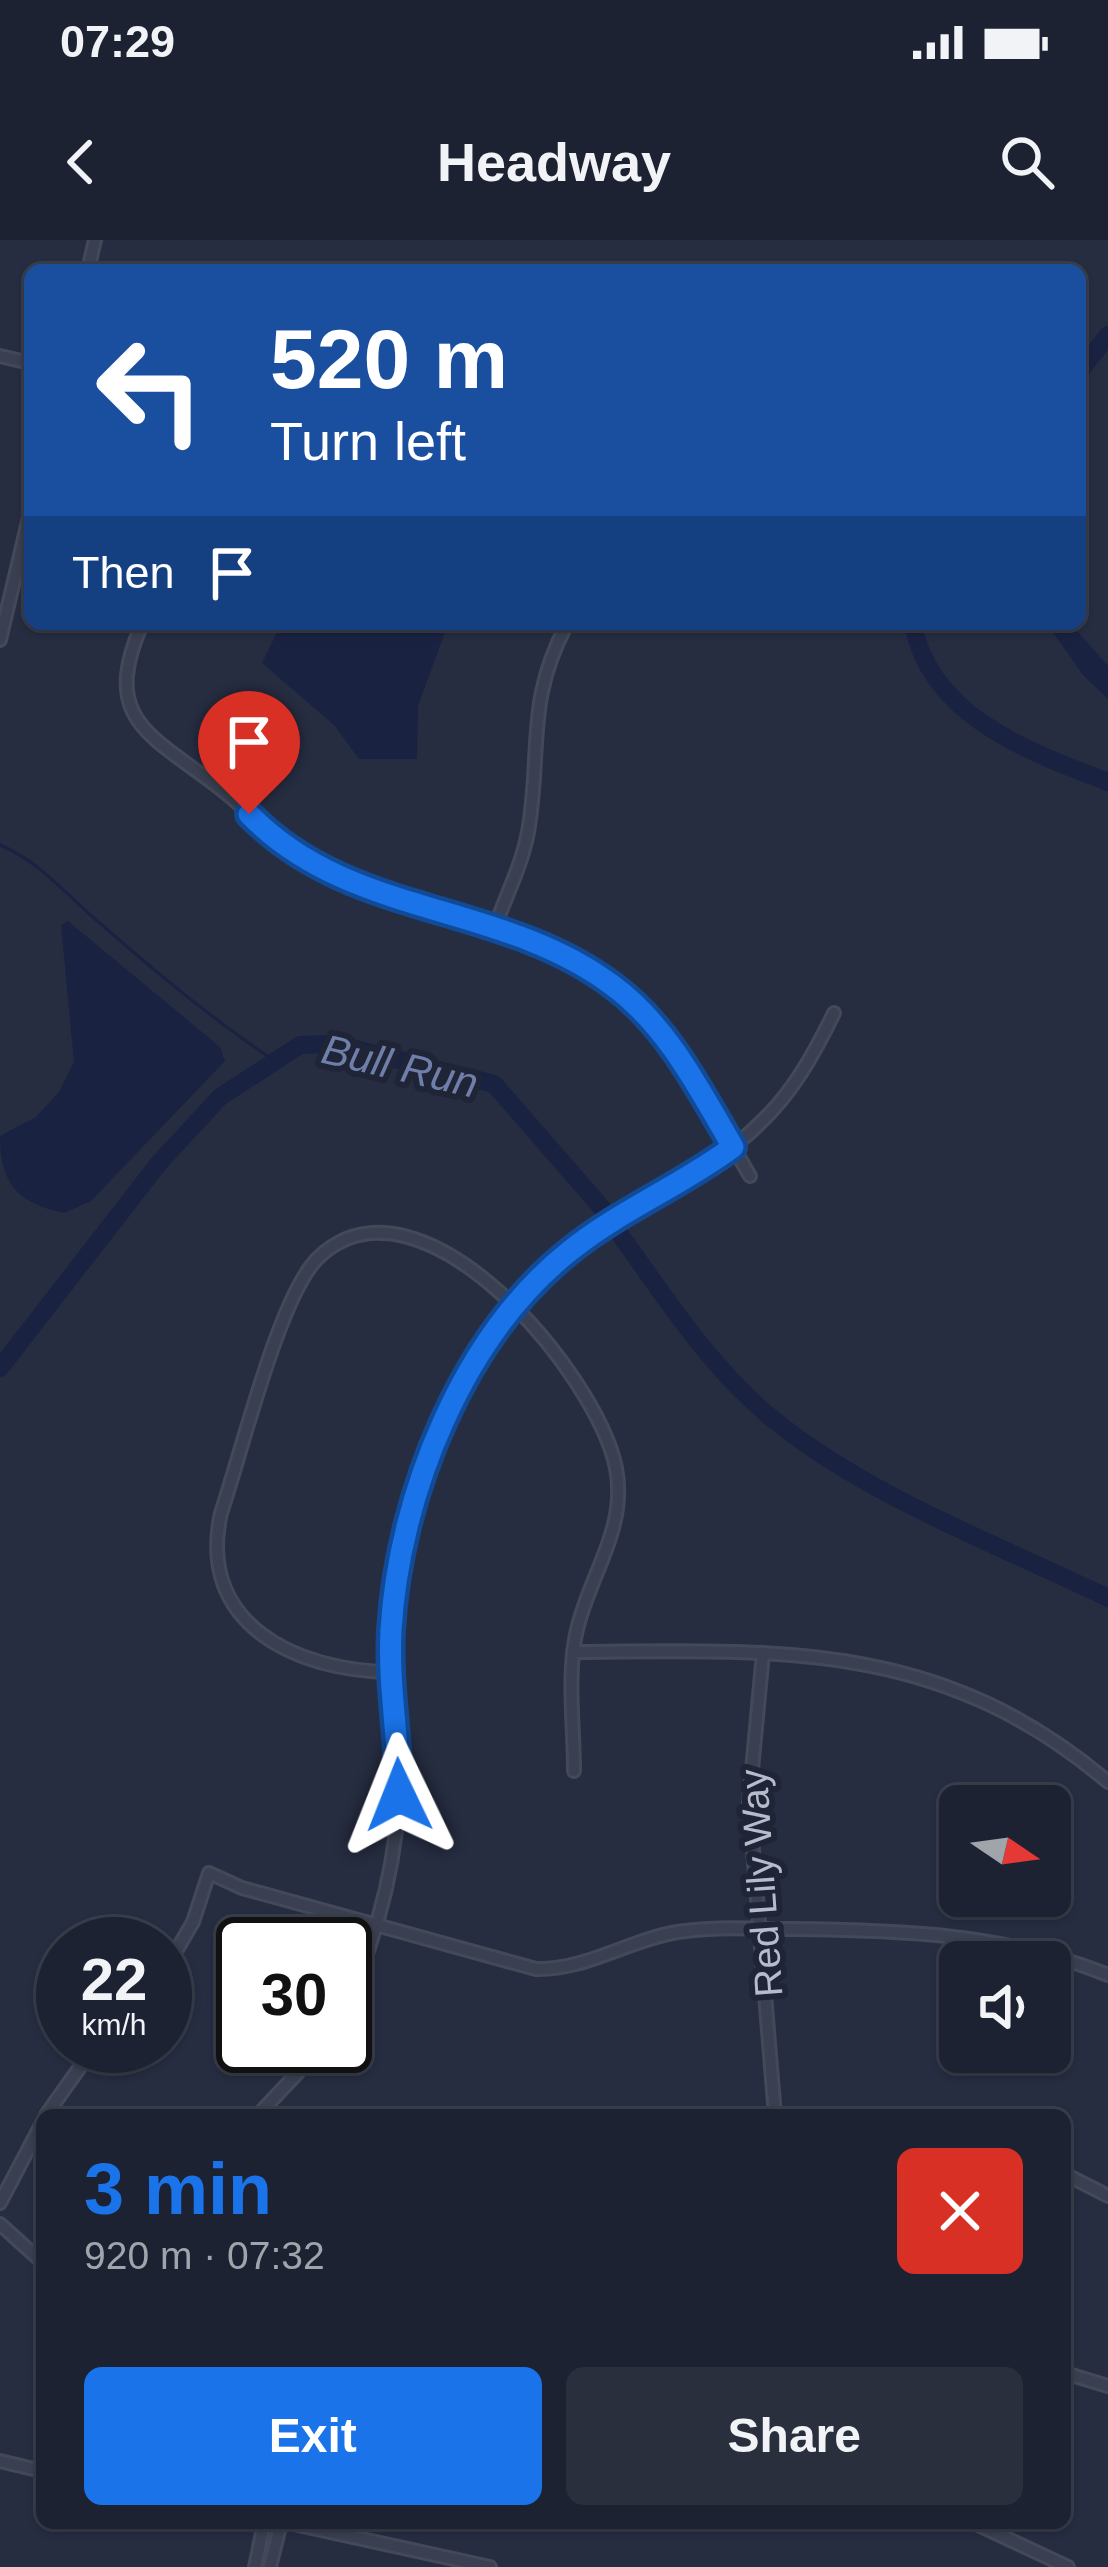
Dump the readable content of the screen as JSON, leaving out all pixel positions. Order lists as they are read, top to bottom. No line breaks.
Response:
{"streets":{"street":["Red Lily Way"]},"water":["Bull Run"],"north":"right","page":{"status":"07:29","header":"Headway","turn":["520 m","Turn left"],"then":"Then","speed":"22 km/h","limit":"30","heading":["3 min","920 m · 07:32"],"buttons":["Exit","Share"]}}
